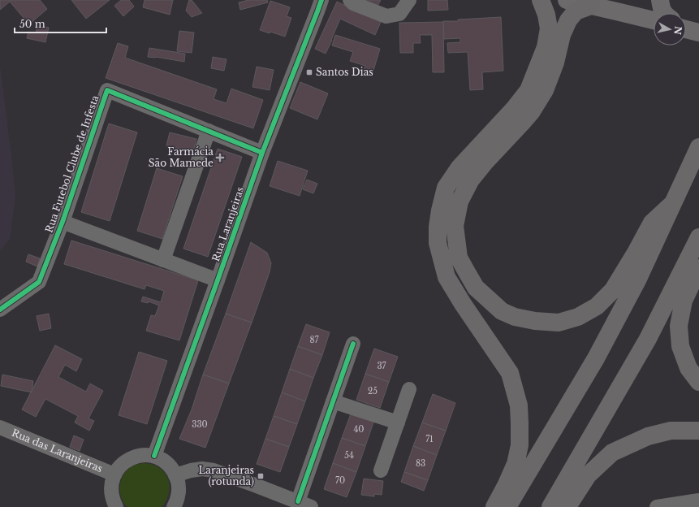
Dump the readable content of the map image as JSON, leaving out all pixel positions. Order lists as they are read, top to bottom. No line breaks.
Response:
{"streets":{"street":["Rua Futebol Clube de Infesta","Rua Laranjeiras","Rua das Laranjeiras"]},"crossings":[["Rua Futebol Clube de Infesta","Rua Laranjeiras"]],"places":{"transit":["Santos Dias","Laranjeiras (rotunda)"],"health":["Farmácia São Mamede"]},"house_numbers":["87","37","25","330","40","71","54","83","70"],"scale_bar":"50 m","north":"right"}
